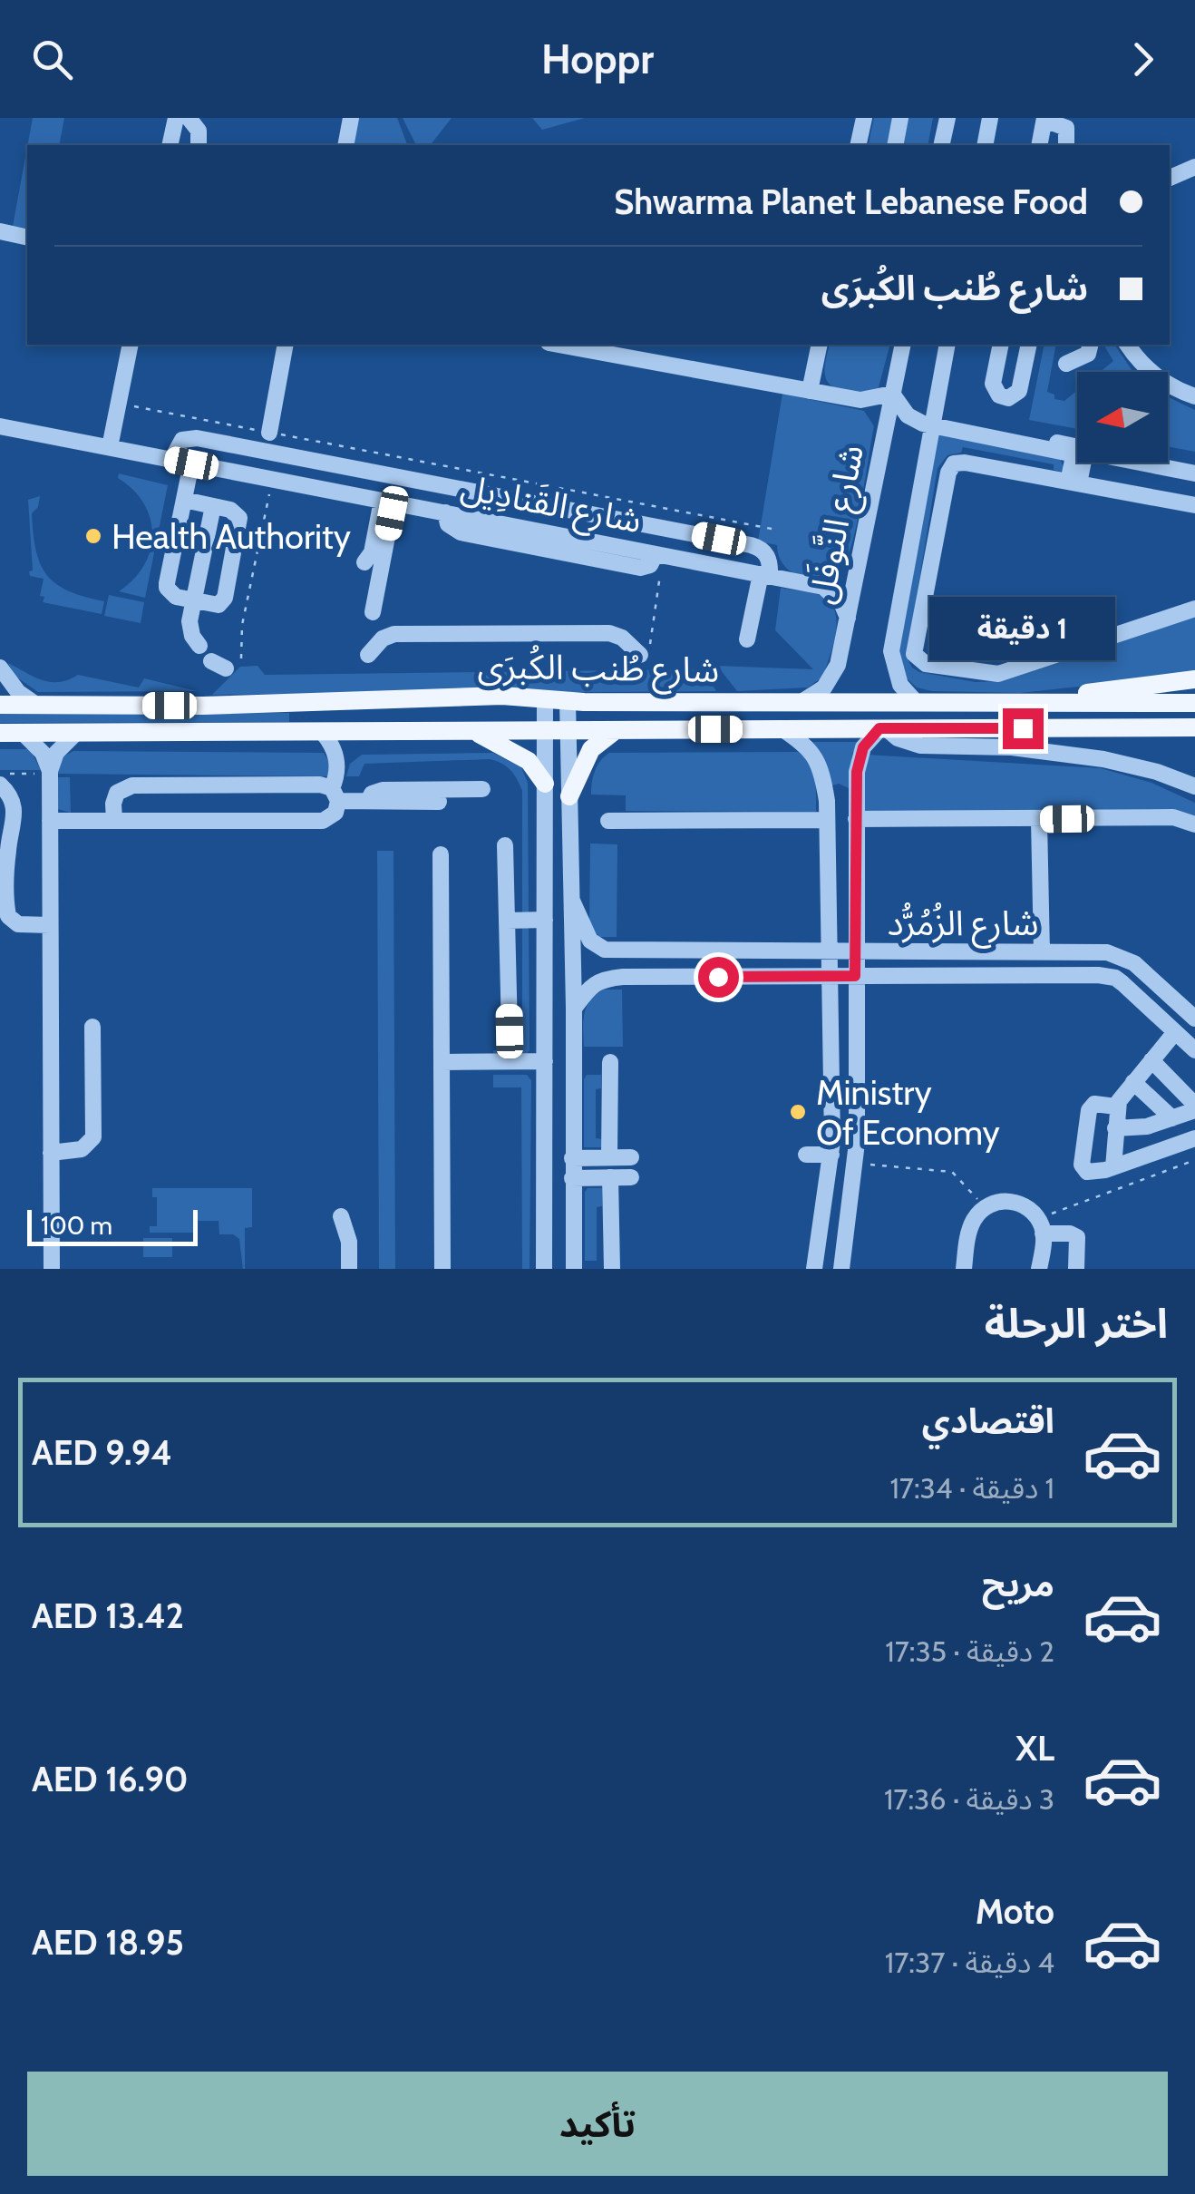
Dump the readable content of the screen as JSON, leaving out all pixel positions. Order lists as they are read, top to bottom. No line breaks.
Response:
{"streets":{"main road":["شارع طُنب الكُبرَى"],"street":["شارع القَنادِيل","شارع النَّوفَل","شارع الزُمُرُّد"]},"crossings":[["شارع النَّوفَل","شارع طُنب الكُبرَى"],["شارع طُنب الكُبرَى","شارع الزُمُرُّد"]],"places":["Health Authority","Ministry Of Economy"],"scale_bar":"100 m","north":"left","page":{"header":"Hoppr","banner":["Shwarma Planet Lebanese Food","شارع طُنب الكُبرَى"],"bubble":"1 دقيقة","scale":"100 m","heading":"اختر الرحلة","list":[{"name":"اقتصادي","note":"1 دقيقة · 17:34","value":"AED 9.94"},{"name":"مريح","note":"2 دقيقة · 17:35","value":"AED 13.42"},{"name":"XL","note":"3 دقيقة · 17:36","value":"AED 16.90"},{"name":"Moto","note":"4 دقيقة · 17:37","value":"AED 18.95"}],"buttons":"تأكيد"}}
